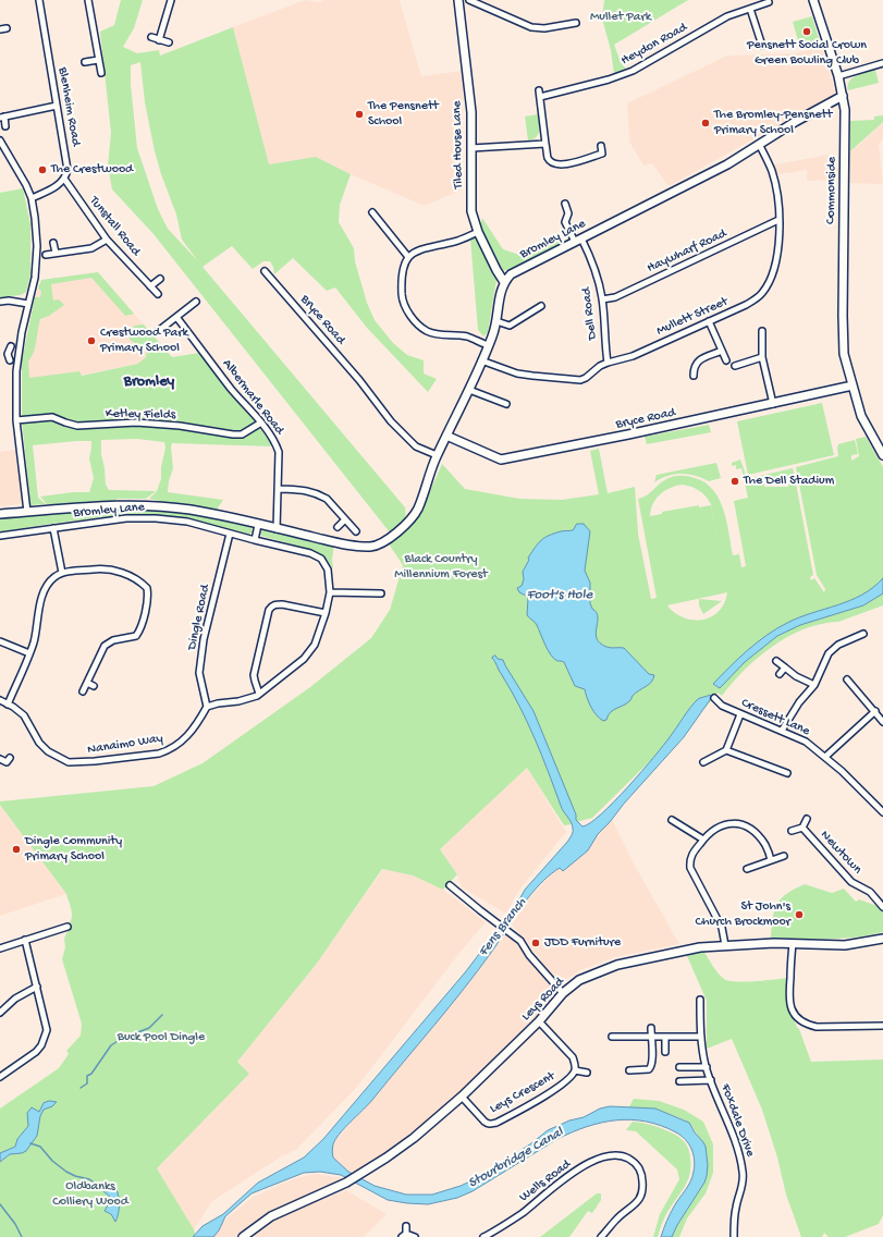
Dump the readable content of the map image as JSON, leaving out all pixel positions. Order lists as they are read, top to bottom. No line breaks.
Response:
{"streets":{"street":["Heydon Road","Blenheim Road","Tiled House Lane","Commonside","Tunstall Road","Bromley Lane","Haywharf Road","Dell Road","Mullett Street","Bryce Road","Albermarle Road","Ketley Fields","Dingle Road","Cressett Lane","Nanaimo Way","Newtown","Leys Road","Leys Crescent","Foxdale Drive","Wells Road"]},"crossings":[["Blenheim Road","Tunstall Road"],["Tiled House Lane","Bromley Lane"],["Commonside","Bromley Lane"],["Commonside","Bryce Road"],["Bromley Lane","Dell Road"],["Bromley Lane","Mullett Street"],["Bromley Lane","Bryce Road"],["Bromley Lane","Albermarle Road"],["Bromley Lane","Dingle Road"],["Haywharf Road","Dell Road"],["Haywharf Road","Mullett Street"],["Dell Road","Mullett Street"],["Albermarle Road","Ketley Fields"],["Dingle Road","Nanaimo Way"],["Leys Road","Leys Crescent"]],"districts":["Bromley"],"water":["Foot's Hole","Fens Branch","Stourbridge Canal"],"parks":["Mullet Park","Black Country Millennium Forest","Buck Pool Dingle","Oldbanks Colliery Wood"],"places":["Pensnett Social Crown Green Bowling Club","The Pensnett School","The Bromley-Pensnett Primary School","The Crestwood","Crestwood Park Primary School","The Dell Stadium","Dingle Community Primary School","St John's Church Brockmoor","JDD Furniture"]}
